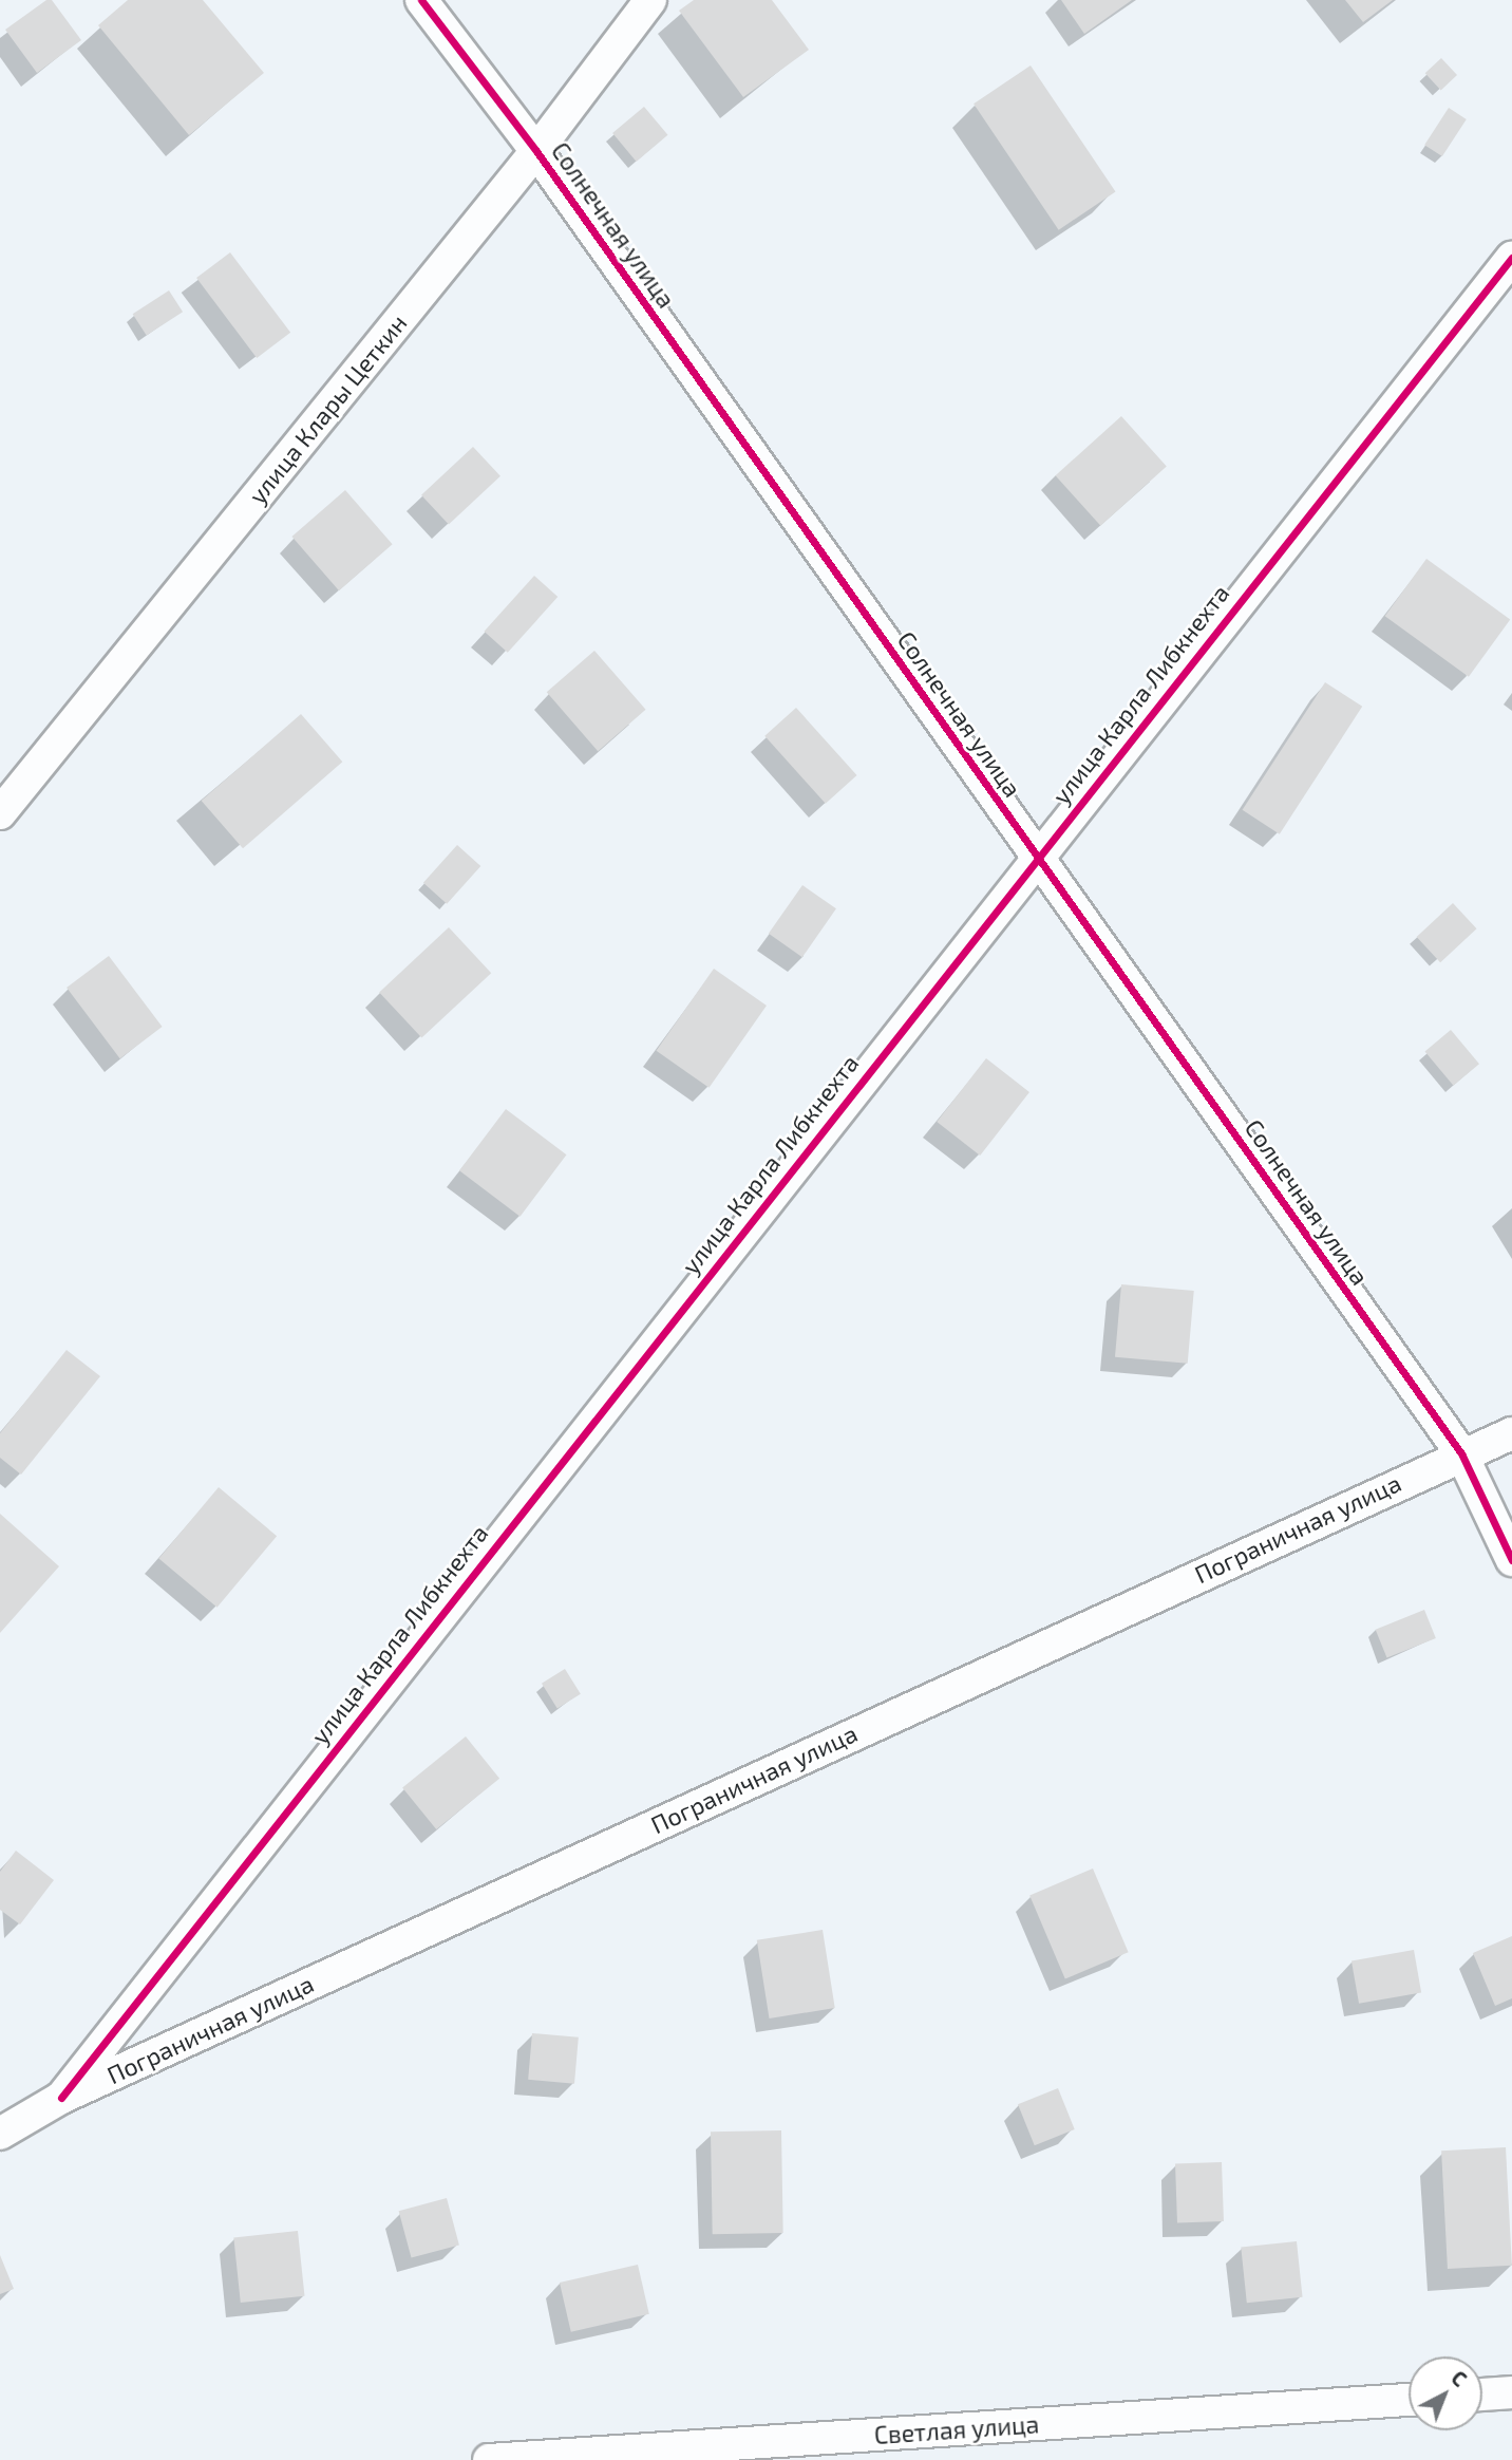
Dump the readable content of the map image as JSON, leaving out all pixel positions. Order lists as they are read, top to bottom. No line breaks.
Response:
{"streets":{"street":["Солнечная улица","улица Клары Цеткин","улица Карла Либкнехта","Пограничная улица","Светлая улица"]},"crossings":[["Солнечная улица","улица Клары Цеткин"],["Солнечная улица","улица Карла Либкнехта"],["Солнечная улица","Пограничная улица"],["улица Карла Либкнехта","Пограничная улица"]],"north":"top right"}
